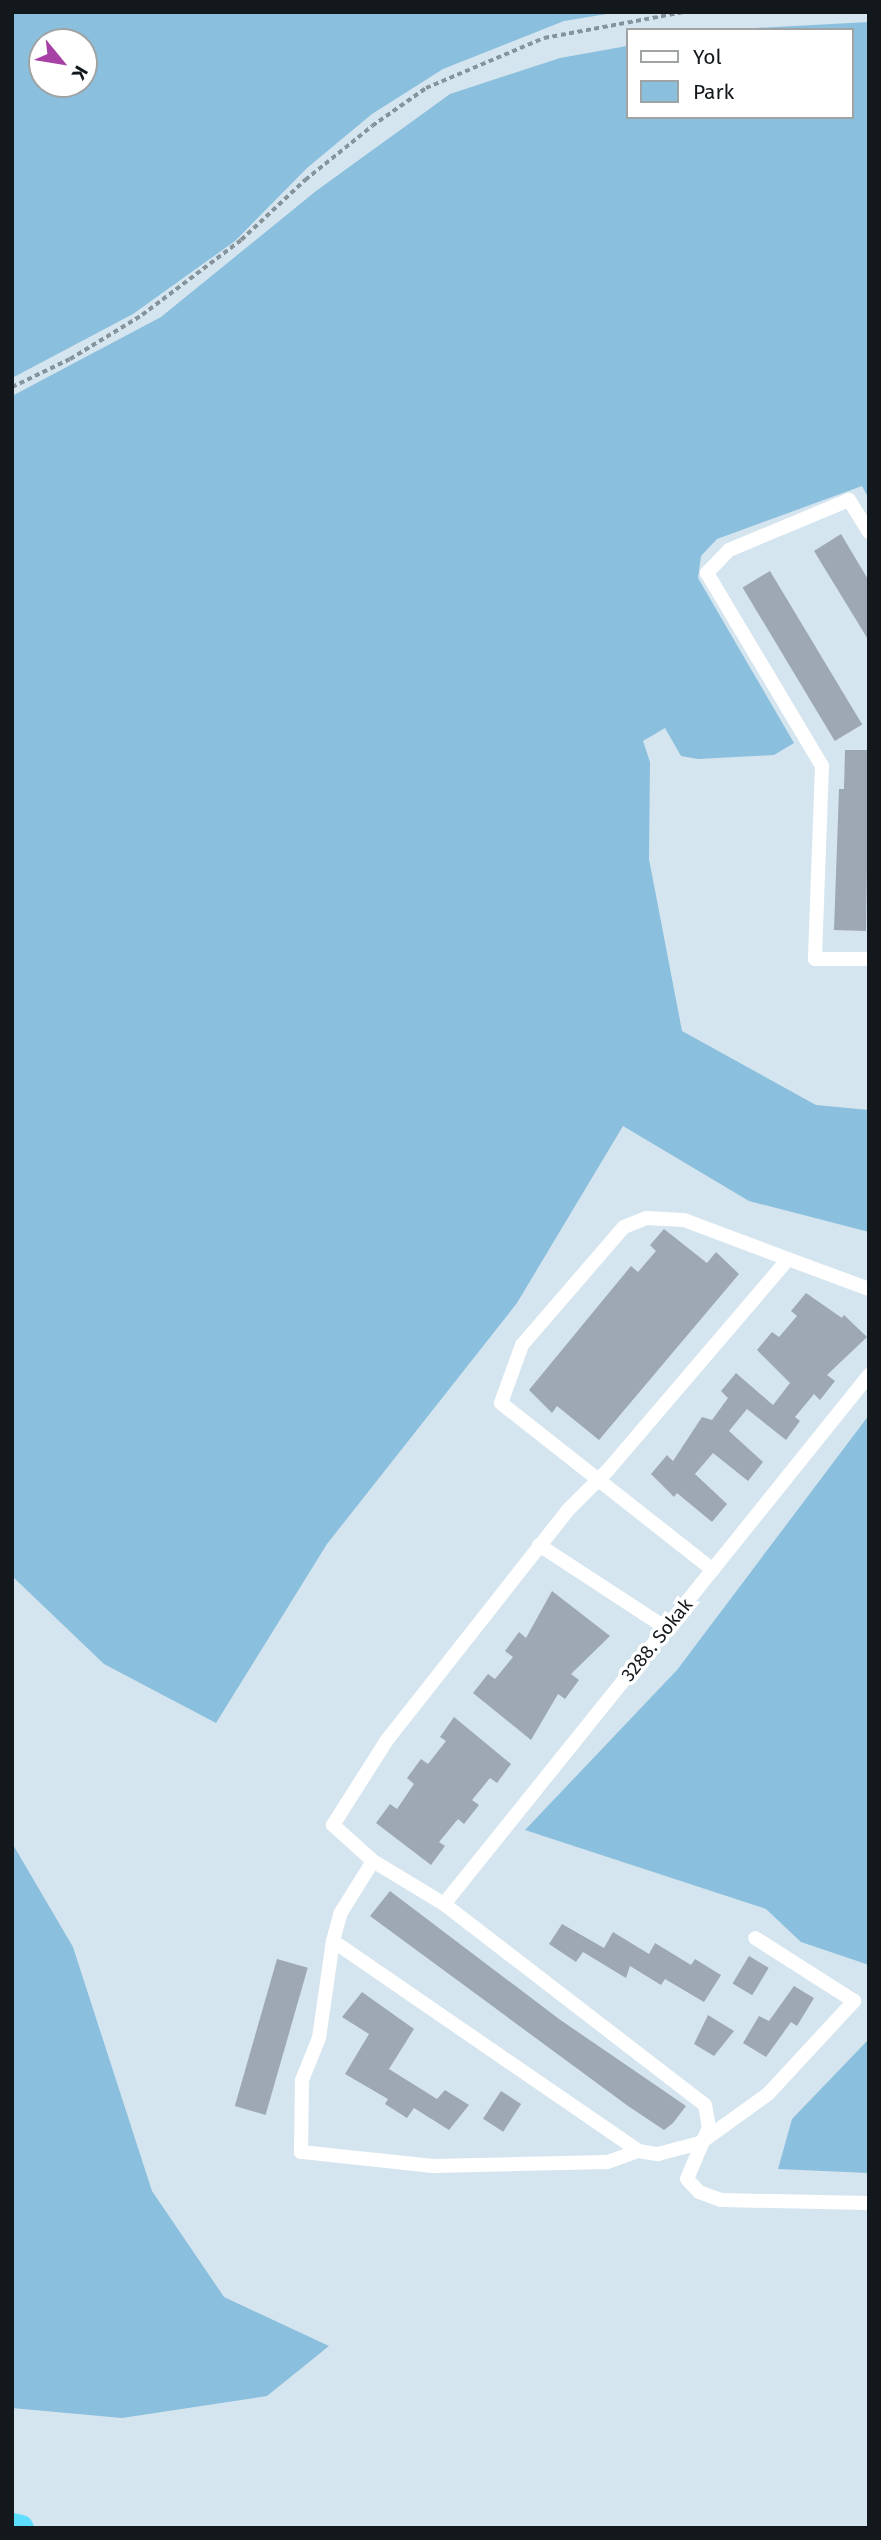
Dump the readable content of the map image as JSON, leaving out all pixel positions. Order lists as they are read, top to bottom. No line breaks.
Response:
{"streets":{"street":["3288. Sokak"]},"legend":["Yol","Park"],"north":"bottom right"}
